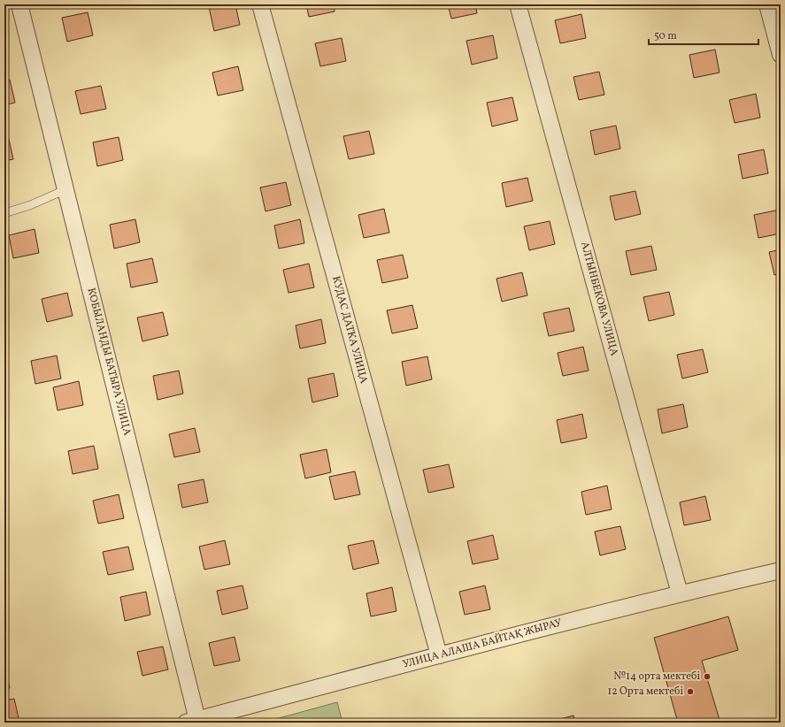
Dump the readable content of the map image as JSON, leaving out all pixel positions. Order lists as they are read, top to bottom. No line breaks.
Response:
{"streets":{"street":["АЛТЫНБЕКОВА УЛИЦА","КУДАС ДАТКА УЛИЦА","КОБЫЛАНДЫ БАТЫРА УЛИЦА","УЛИЦА АЛАША БАЙТАҚ ЖЫРАУ"]},"crossings":[["АЛТЫНБЕКОВА УЛИЦА","УЛИЦА АЛАША БАЙТАҚ ЖЫРАУ"],["КУДАС ДАТКА УЛИЦА","УЛИЦА АЛАША БАЙТАҚ ЖЫРАУ"],["КОБЫЛАНДЫ БАТЫРА УЛИЦА","УЛИЦА АЛАША БАЙТАҚ ЖЫРАУ"]],"places":["№14 орта мектебі","12 Орта мектебі"],"scale_bar":"50 m"}
